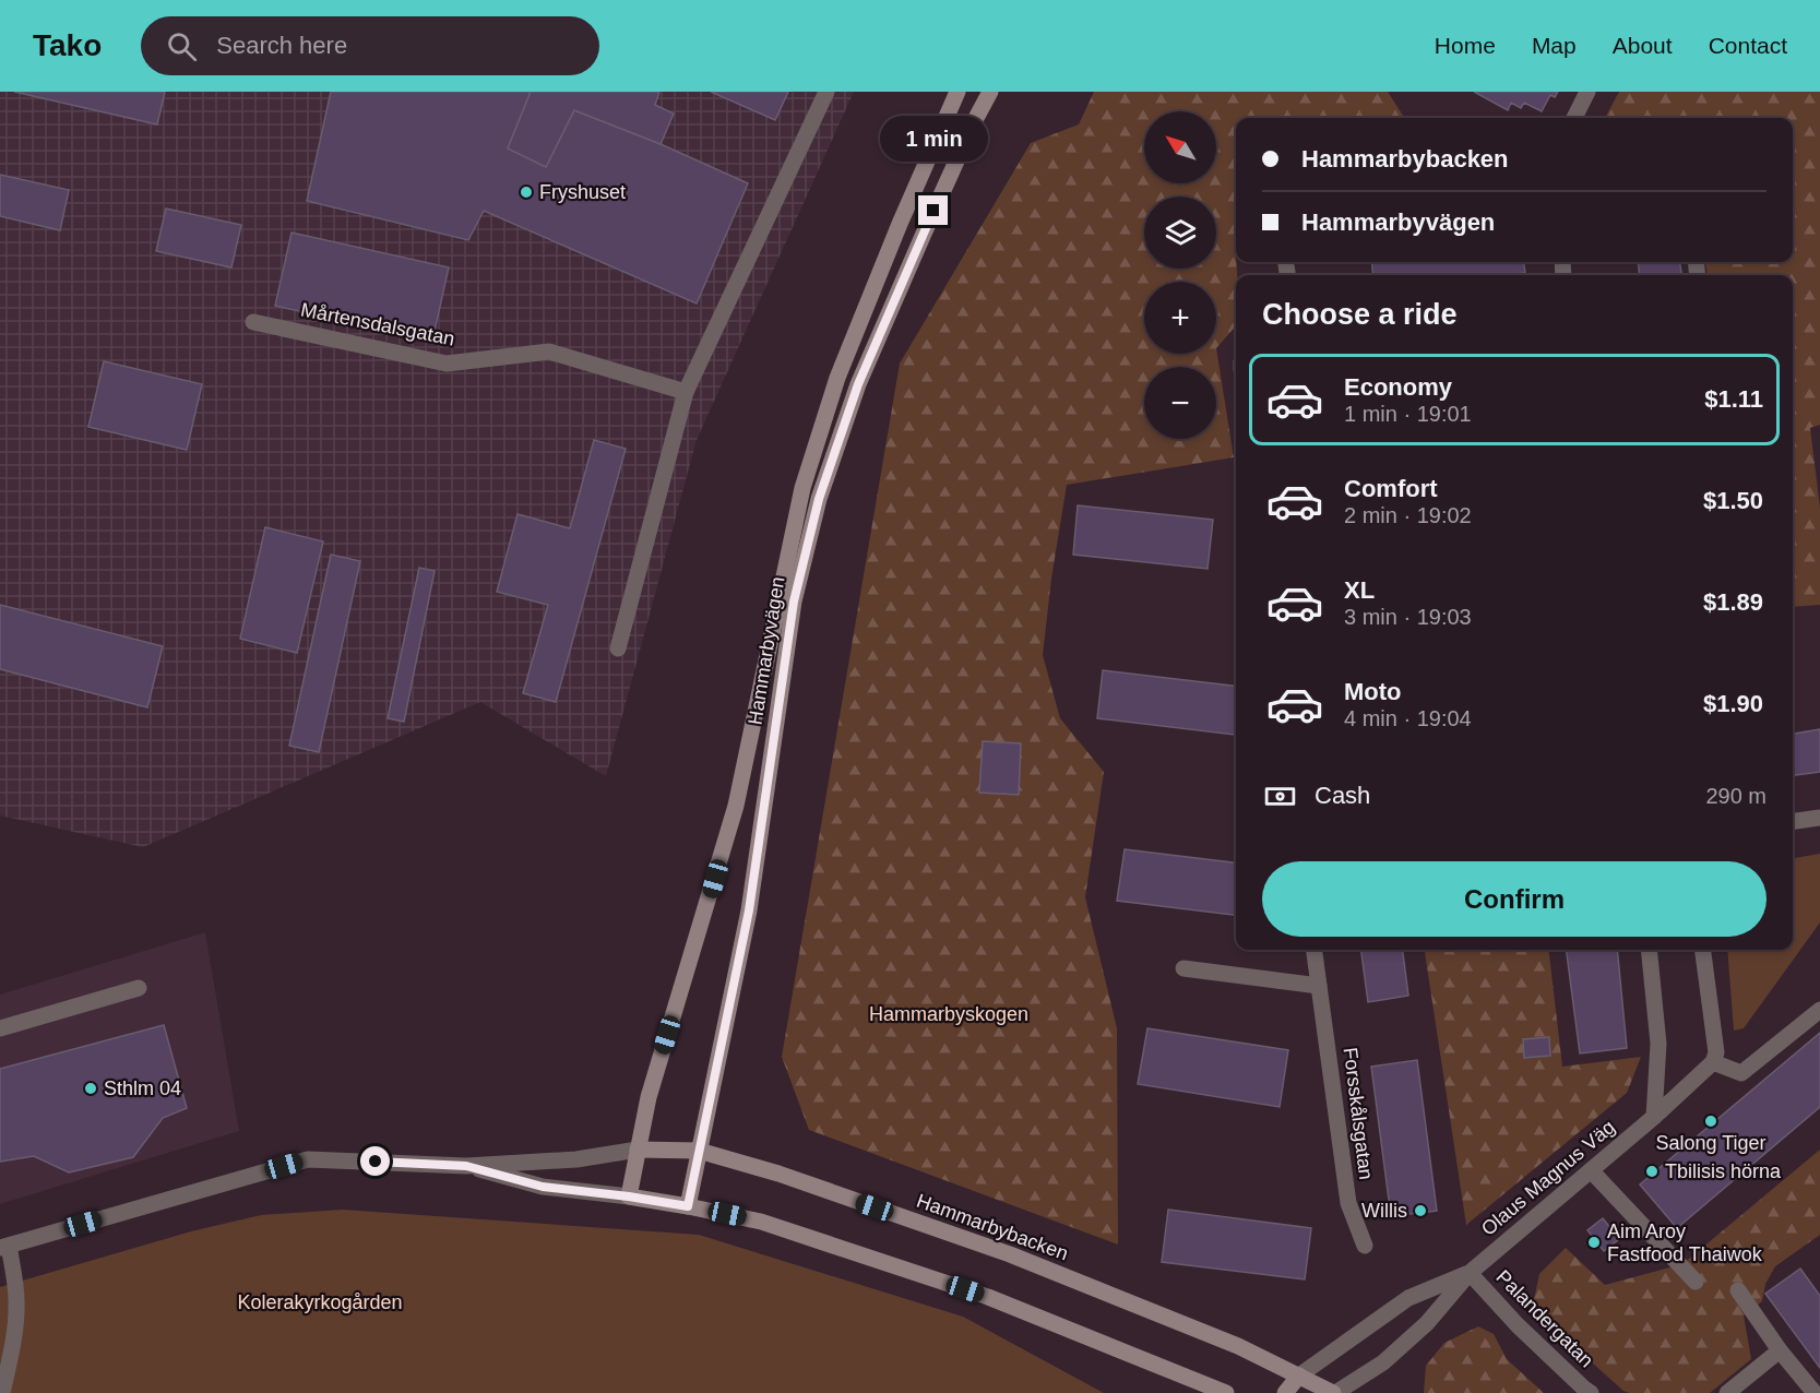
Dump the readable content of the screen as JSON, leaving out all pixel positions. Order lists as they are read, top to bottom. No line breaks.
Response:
{"streets":{"main road":["Hammarbyvägen","Olaus Magnus Väg","Hammarbybacken"],"street":["Mårtensdalsgatan","Forsskålsgatan","Palandergatan"]},"crossings":[["Hammarbyvägen","Hammarbybacken"],["Olaus Magnus Väg","Hammarbybacken"],["Olaus Magnus Väg","Palandergatan"]],"parks":["Hammarbyskogen","Kolerakyrkogården"],"places":["Fryshuset","Sthlm 04","Salong Tiger","Tbilisis hörna","Willis","Aim Aroy Fastfood Thaiwok"],"north":"top left","page":{"header":"Tako","search":"Search here","nav":["Home","Map","About","Contact"],"map_buttons":["+","−"],"bubble":"1 min","banner":["Hammarbybacken","Hammarbyvägen"],"heading":"Choose a ride","list":[{"name":"Economy","note":"1 min · 19:01","value":"$1.11"},{"name":"Comfort","note":"2 min · 19:02","value":"$1.50"},{"name":"XL","note":"3 min · 19:03","value":"$1.89"},{"name":"Moto","note":"4 min · 19:04","value":"$1.90"}],"pay":["Cash","290 m"],"buttons":"Confirm"}}
